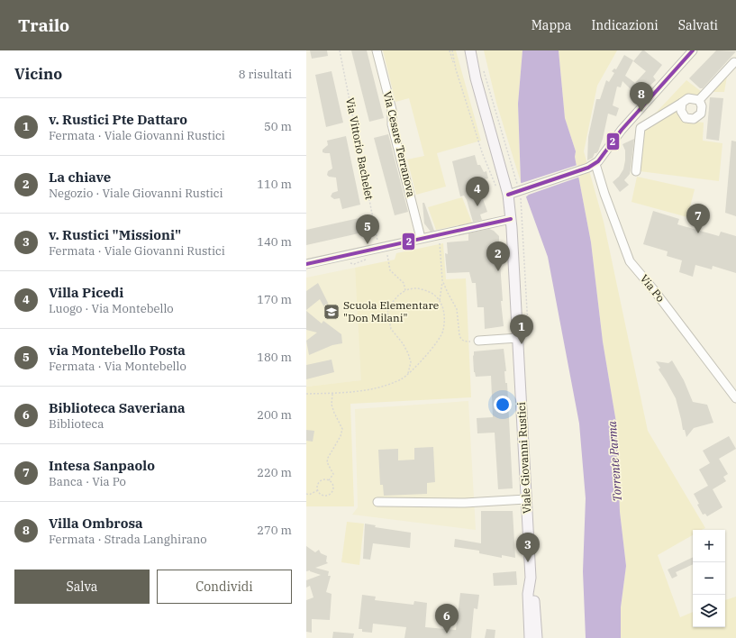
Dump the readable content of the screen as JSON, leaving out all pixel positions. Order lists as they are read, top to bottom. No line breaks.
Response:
{"streets":{"main road":["Viale Giovanni Rustici"],"street":["Via Cesare Terranova","Via Po"],"path":["Via Vittorio Bachelet"]},"water":["Torrente Parma"],"places":{"school or university":["Scuola Elementare \"Don Milani\""]},"lines":["transit line 2"],"page":{"header":"Trailo","nav":["Mappa","Indicazioni","Salvati"],"heading":["Vicino","8 risultati"],"pins":["8","4","7","5","2","1","3","6"],"list":[{"mark":"1","name":"v. Rustici Pte Dattaro","note":"Fermata · Viale Giovanni Rustici","value":"50 m"},{"mark":"2","name":"La chiave","note":"Negozio · Viale Giovanni Rustici","value":"110 m"},{"mark":"3","name":"v. Rustici \"Missioni\"","note":"Fermata · Viale Giovanni Rustici","value":"140 m"},{"mark":"4","name":"Villa Picedi","note":"Luogo · Via Montebello","value":"170 m"},{"mark":"5","name":"via Montebello Posta","note":"Fermata · Via Montebello","value":"180 m"},{"mark":"6","name":"Biblioteca Saveriana","note":"Biblioteca","value":"200 m"},{"mark":"7","name":"Intesa Sanpaolo","note":"Banca · Via Po","value":"220 m"},{"mark":"8","name":"Villa Ombrosa","note":"Fermata · Strada Langhirano","value":"270 m"}],"map_buttons":["+","−"],"buttons":["Salva","Condividi"]}}
